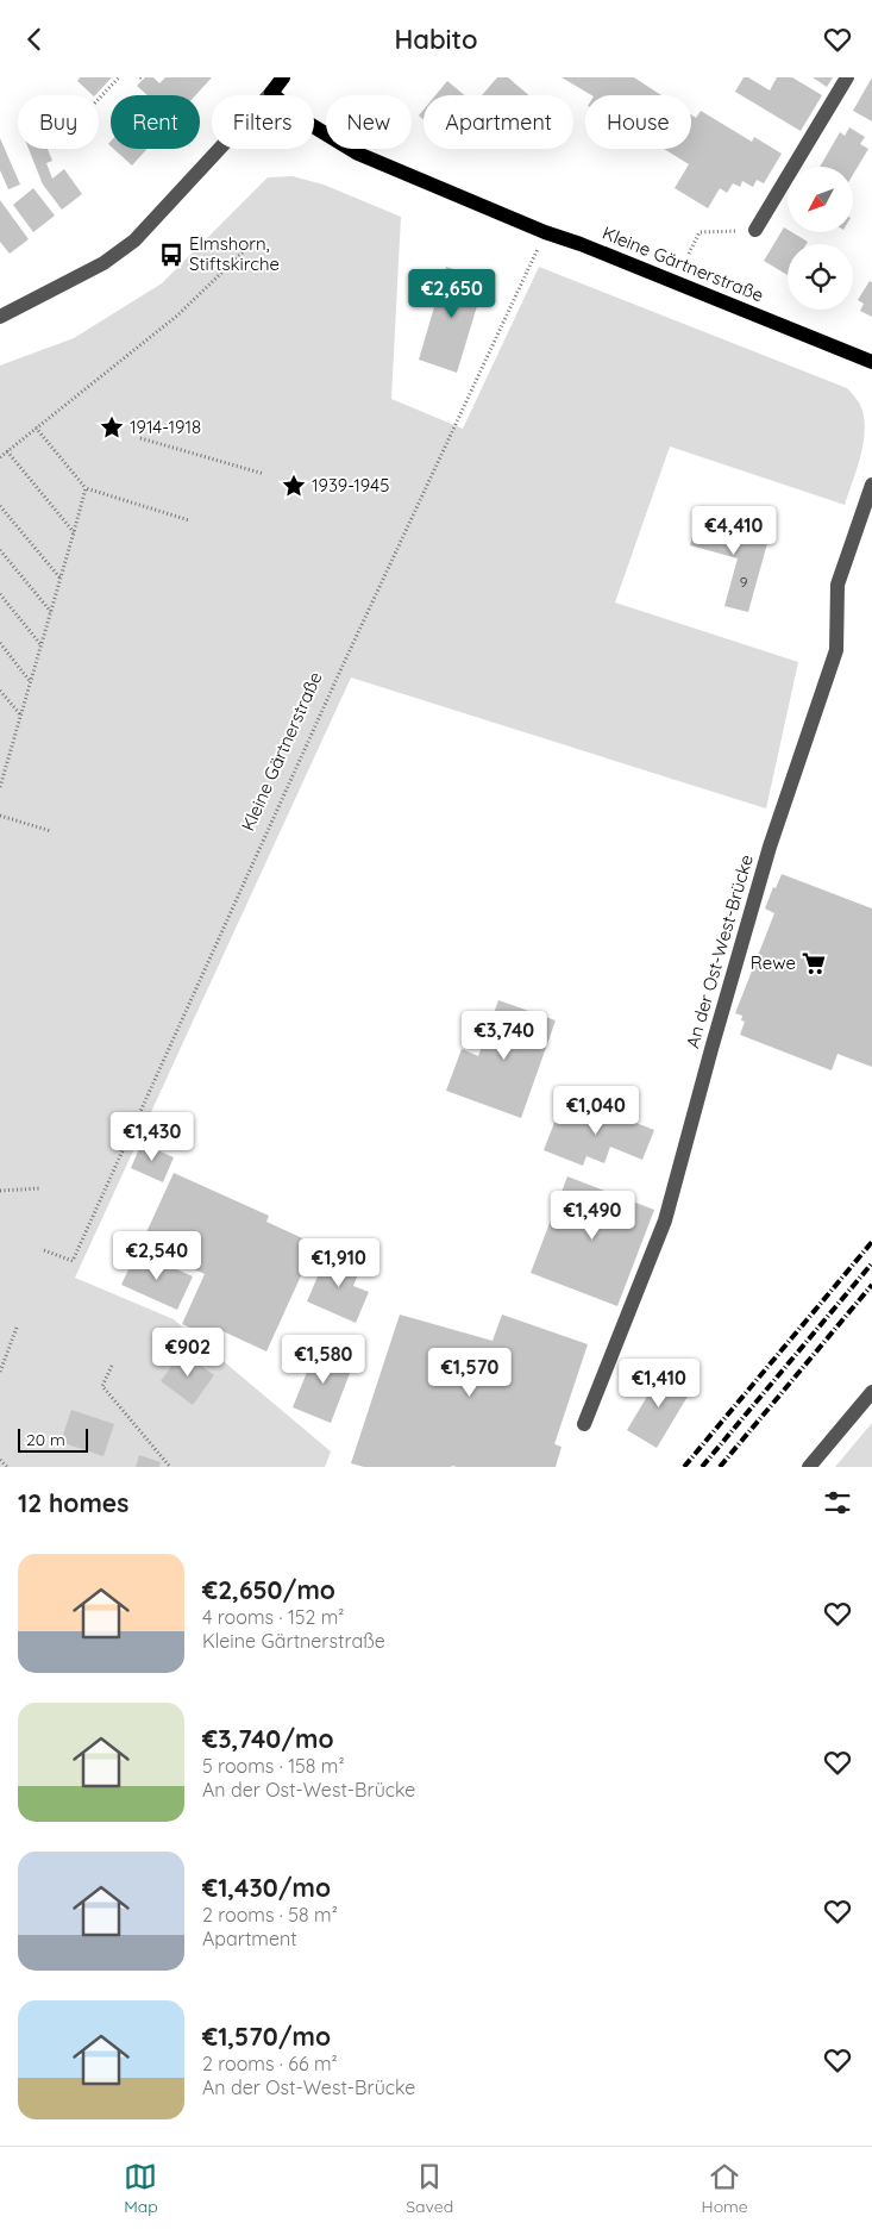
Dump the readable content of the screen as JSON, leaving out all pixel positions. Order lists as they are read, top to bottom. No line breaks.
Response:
{"streets":{"main road":["Kleine Gärtnerstraße"],"street":["An der Ost-West-Brücke"]},"places":{"bus stop":["Elmshorn, Stiftskirche"],"place":["1914-1918","1939-1945"],"supermarket":["Rewe"]},"house_numbers":["9"],"scale_bar":"20 m","north":"bottom left","page":{"header":"Habito","chip":["Buy","Rent","Filters","New","Apartment","House"],"price":["€2,650","€4,410","€3,740","€1,040","€1,430","€1,490","€2,540","€1,910","€902","€1,580","€1,570","€1,410"],"scale":"20 m","heading":"12 homes","list":[{"name":"€2,650/mo","note":"4 rooms · 152 m² · Kleine Gärtnerstraße"},{"name":"€3,740/mo","note":"5 rooms · 158 m² · An der Ost-West-Brücke"},{"name":"€1,430/mo","note":"2 rooms · 58 m² · Apartment"},{"name":"€1,570/mo","note":"2 rooms · 66 m² · An der Ost-West-Brücke"}],"tabs":["Map","Saved","Home"]}}
